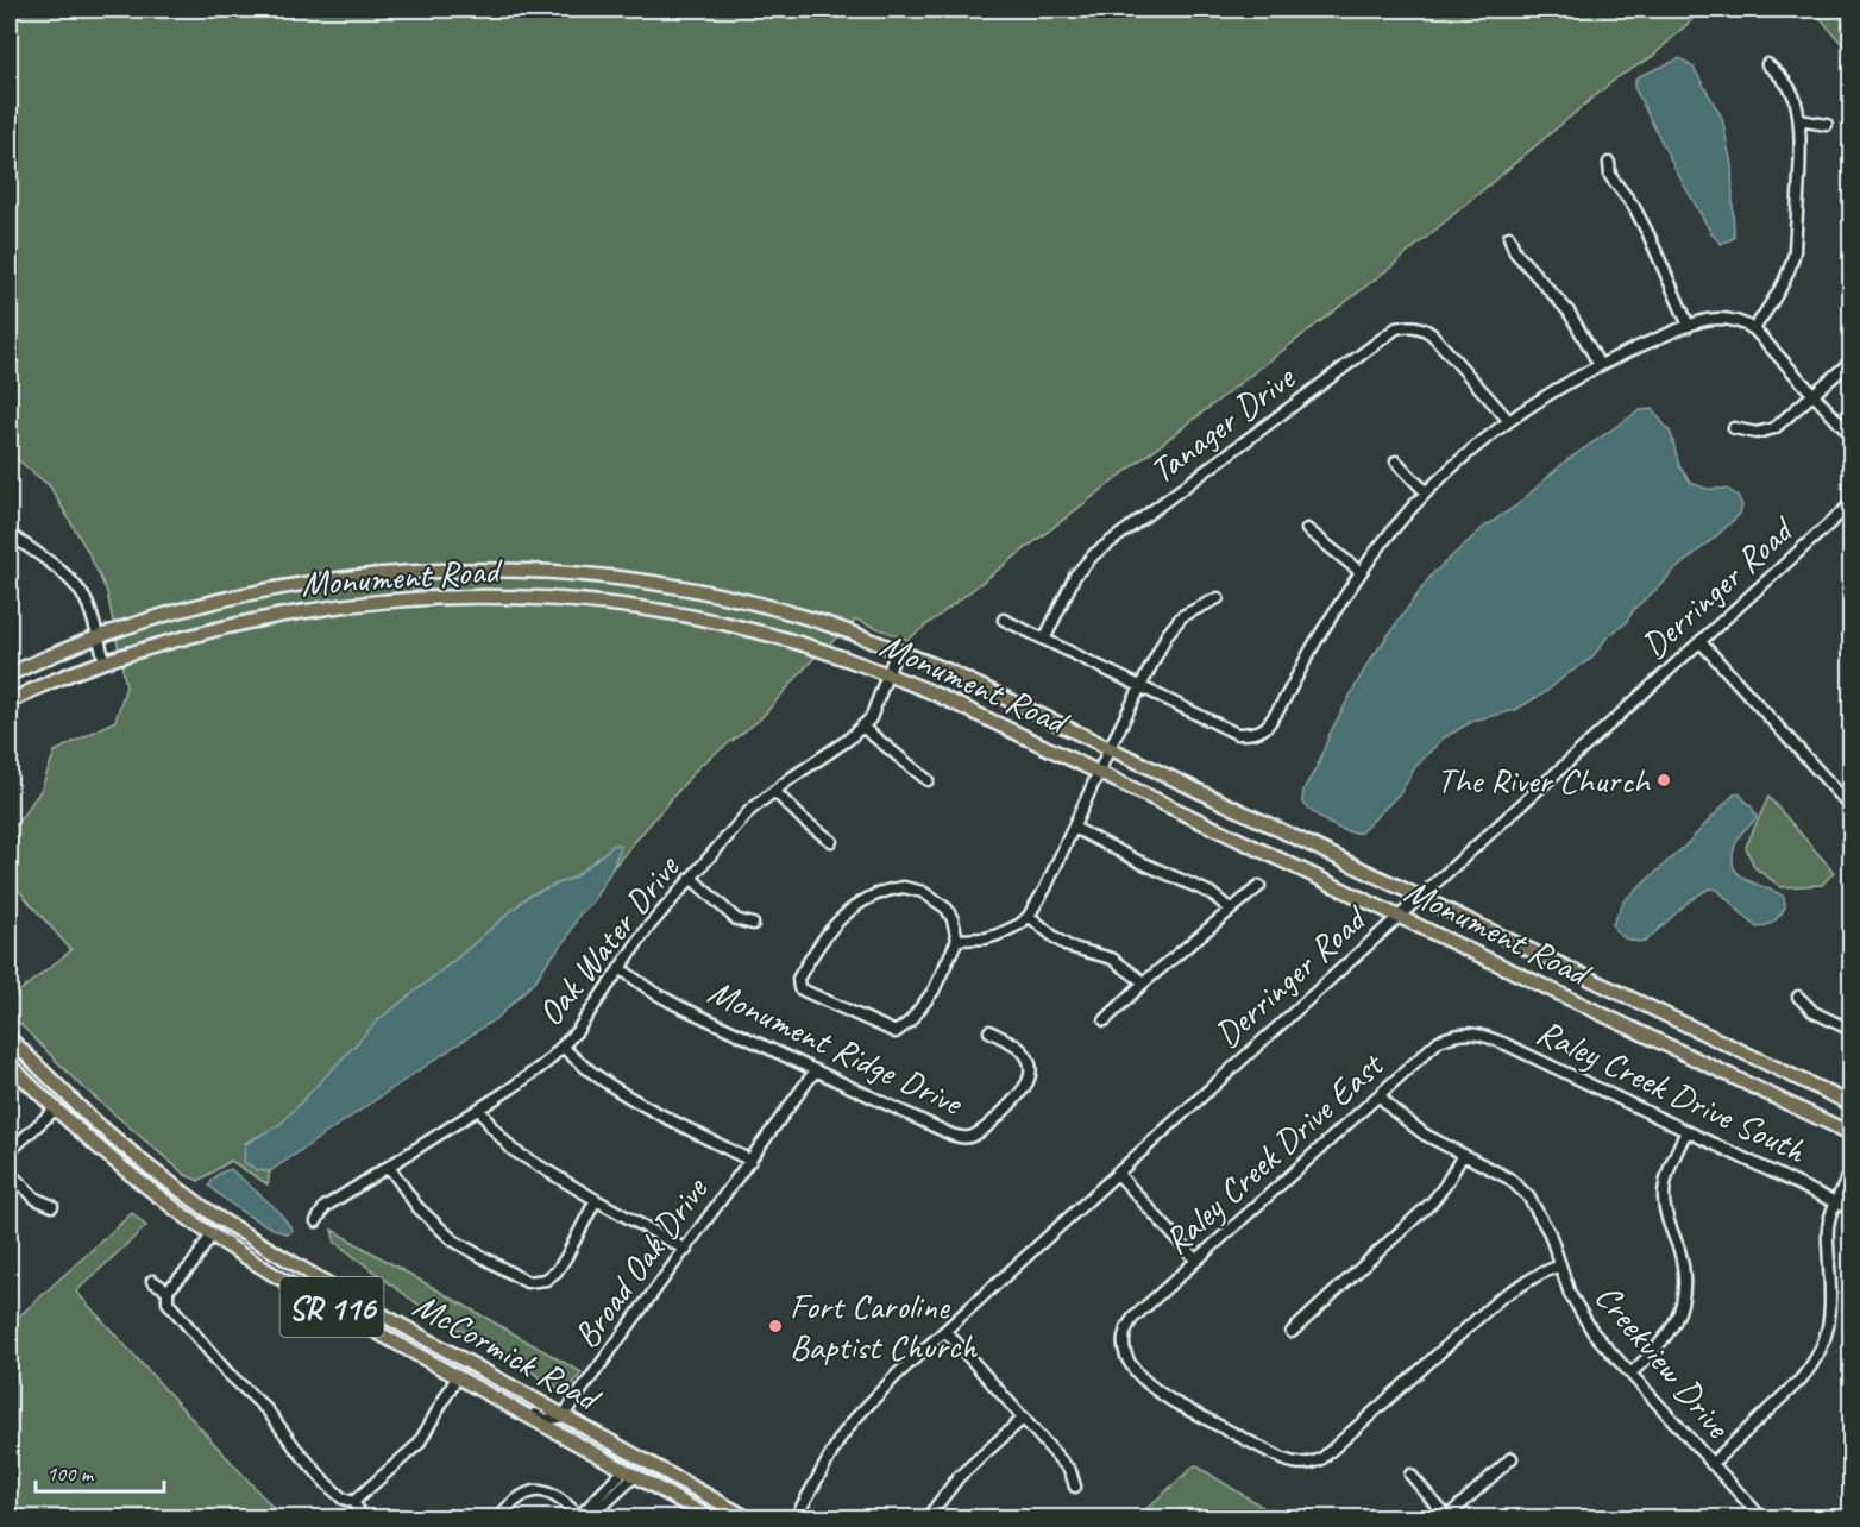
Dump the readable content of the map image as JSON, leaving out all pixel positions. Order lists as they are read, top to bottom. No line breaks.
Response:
{"streets":{"main road":["Monument Road","SR 116","McCormick Road"],"street":["Tanager Drive","Derringer Road","Oak Water Drive","Monument Ridge Drive","Raley Creek Drive South","Raley Creek Drive East","Broad Oak Drive","Creekview Drive"]},"crossings":[["Monument Road","Derringer Road"],["Monument Road","Oak Water Drive"],["Oak Water Drive","Monument Ridge Drive"],["Monument Ridge Drive","Broad Oak Drive"],["Raley Creek Drive South","Raley Creek Drive East"],["Raley Creek Drive East","Creekview Drive"],["Broad Oak Drive","McCormick Road"]],"places":["The River Church","Fort Caroline Baptist Church"],"scale_bar":"100 m"}
